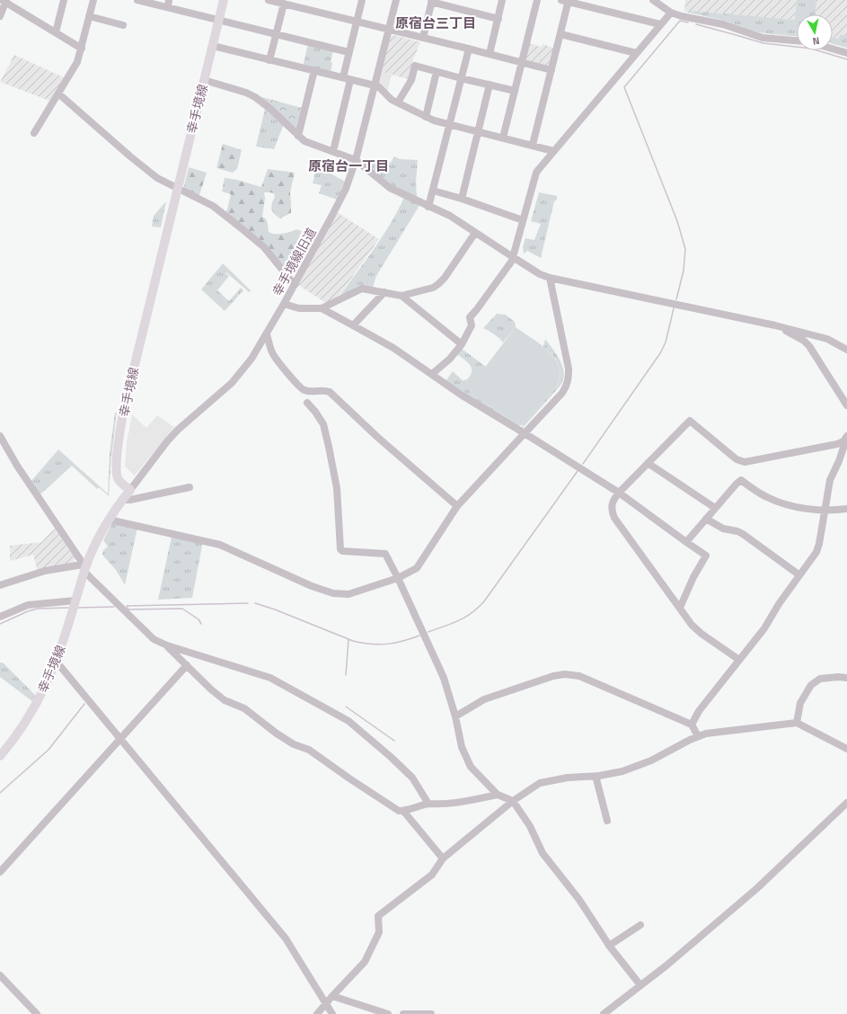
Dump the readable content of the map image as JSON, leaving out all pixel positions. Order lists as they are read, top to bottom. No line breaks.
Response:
{"streets":{"main road":["幸手境線"],"street":["幸手境線旧道"]},"crossings":[["幸手境線","幸手境線旧道"]],"districts":["原宿台三丁目","原宿台一丁目"],"north":"bottom"}
